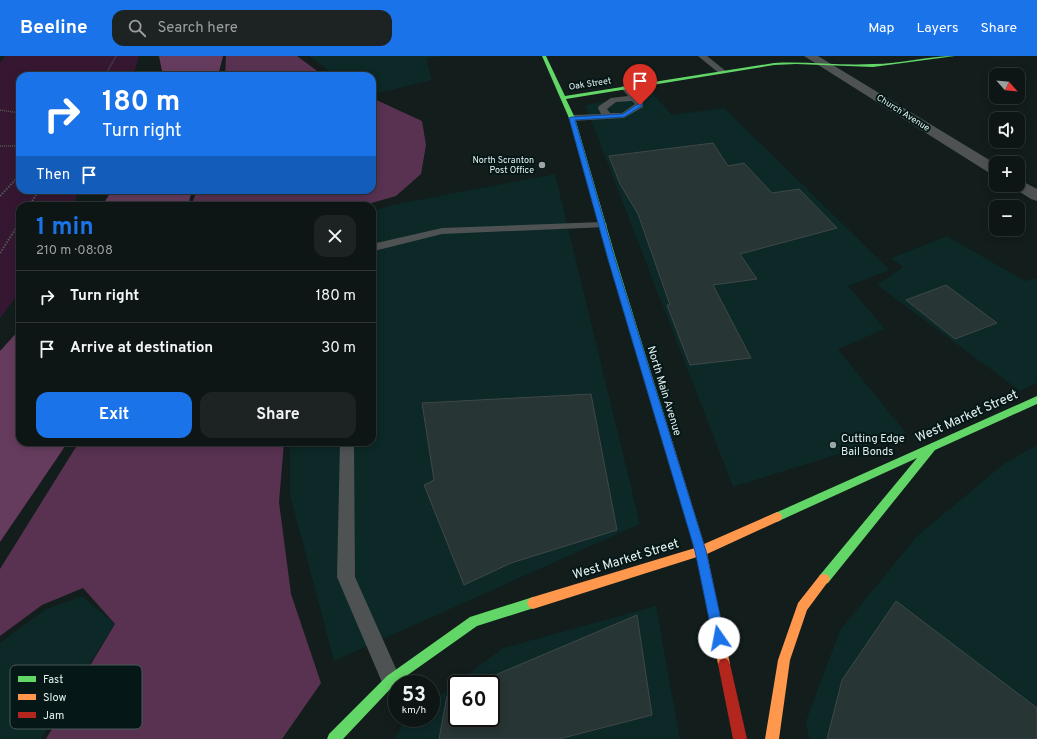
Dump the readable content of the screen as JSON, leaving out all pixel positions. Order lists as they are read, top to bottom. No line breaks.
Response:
{"streets":{"main road":["Oak Street","North Main Avenue","West Market Street"],"street":["Church Avenue"]},"crossings":[["Oak Street","Church Avenue"],["Oak Street","North Main Avenue"],["North Main Avenue","West Market Street"]],"places":["North Scranton Post Office","Cutting Edge Bail Bonds"],"legend":["Fast","Slow","Jam"],"north":"bottom right","page":{"header":"Beeline","search":"Search here","nav":["Map","Layers","Share"],"map_buttons":["+","−"],"turn":["180 m","Turn right"],"then":"Then","heading":["1 min","210 m · 08:08"],"list":[{"name":"Turn right","value":"180 m"},{"name":"Arrive at destination","value":"30 m"}],"buttons":["Exit","Share"],"speed":"53 km/h","limit":"60"}}
